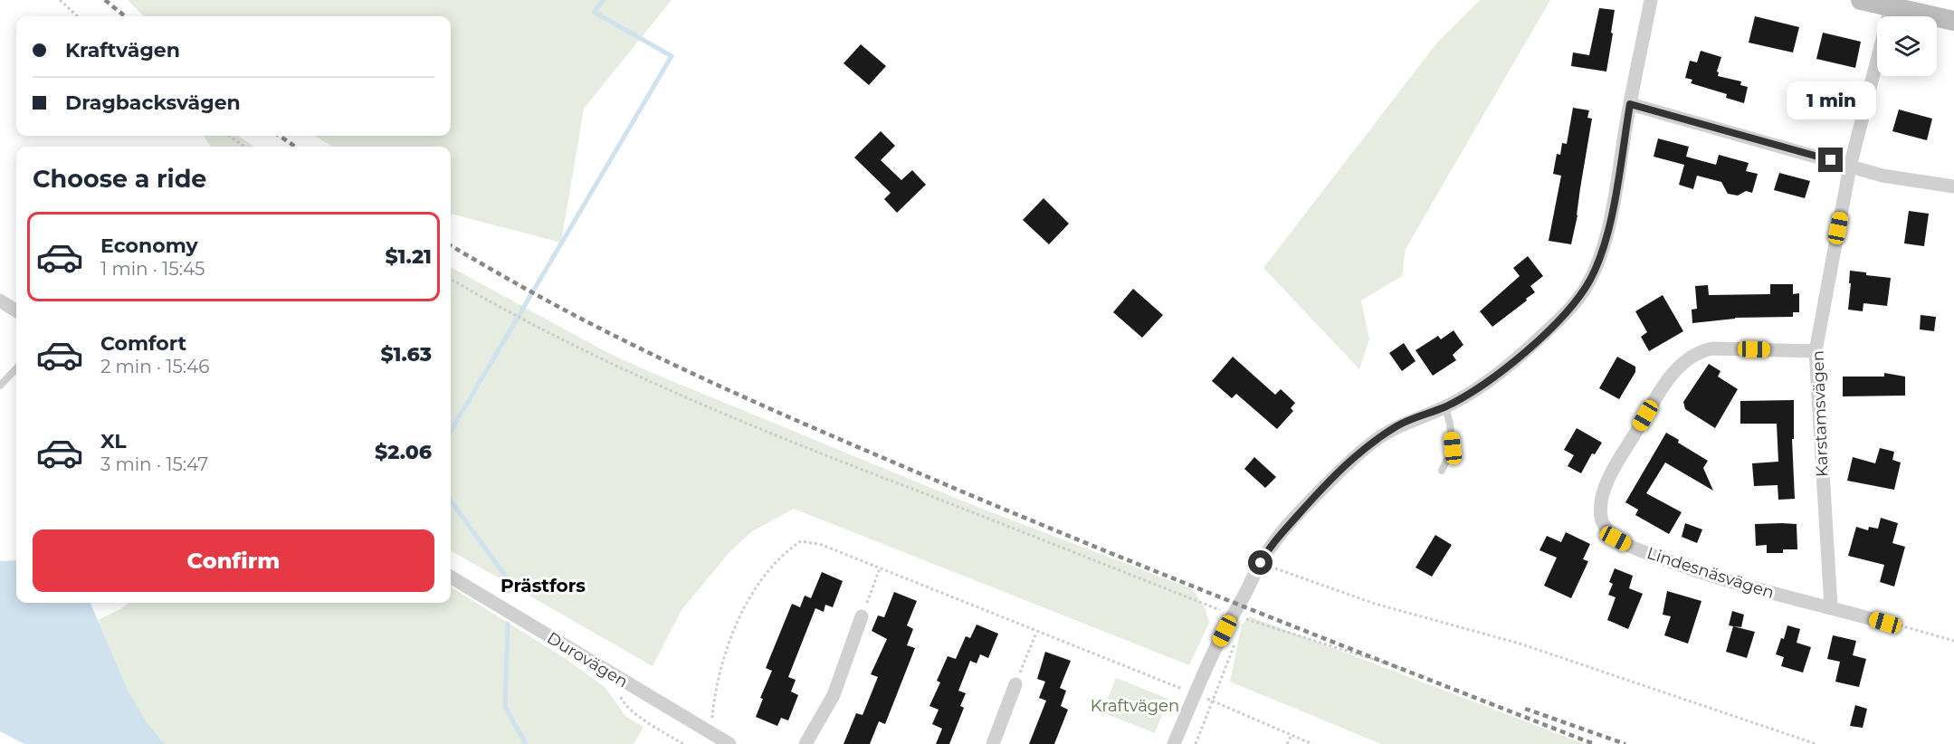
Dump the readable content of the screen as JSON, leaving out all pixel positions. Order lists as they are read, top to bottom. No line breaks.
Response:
{"streets":{"street":["Karstamsvägen","Lindesnäsvägen","Durovägen"]},"crossings":[["Karstamsvägen","Lindesnäsvägen"]],"districts":["Prästfors"],"parks":["Kraftvägen"],"page":{"banner":["Kraftvägen","Dragbacksvägen"],"bubble":"1 min","heading":"Choose a ride","list":[{"name":"Economy","note":"1 min · 15:45","value":"$1.21"},{"name":"Comfort","note":"2 min · 15:46","value":"$1.63"},{"name":"XL","note":"3 min · 15:47","value":"$2.06"}],"buttons":"Confirm"}}
